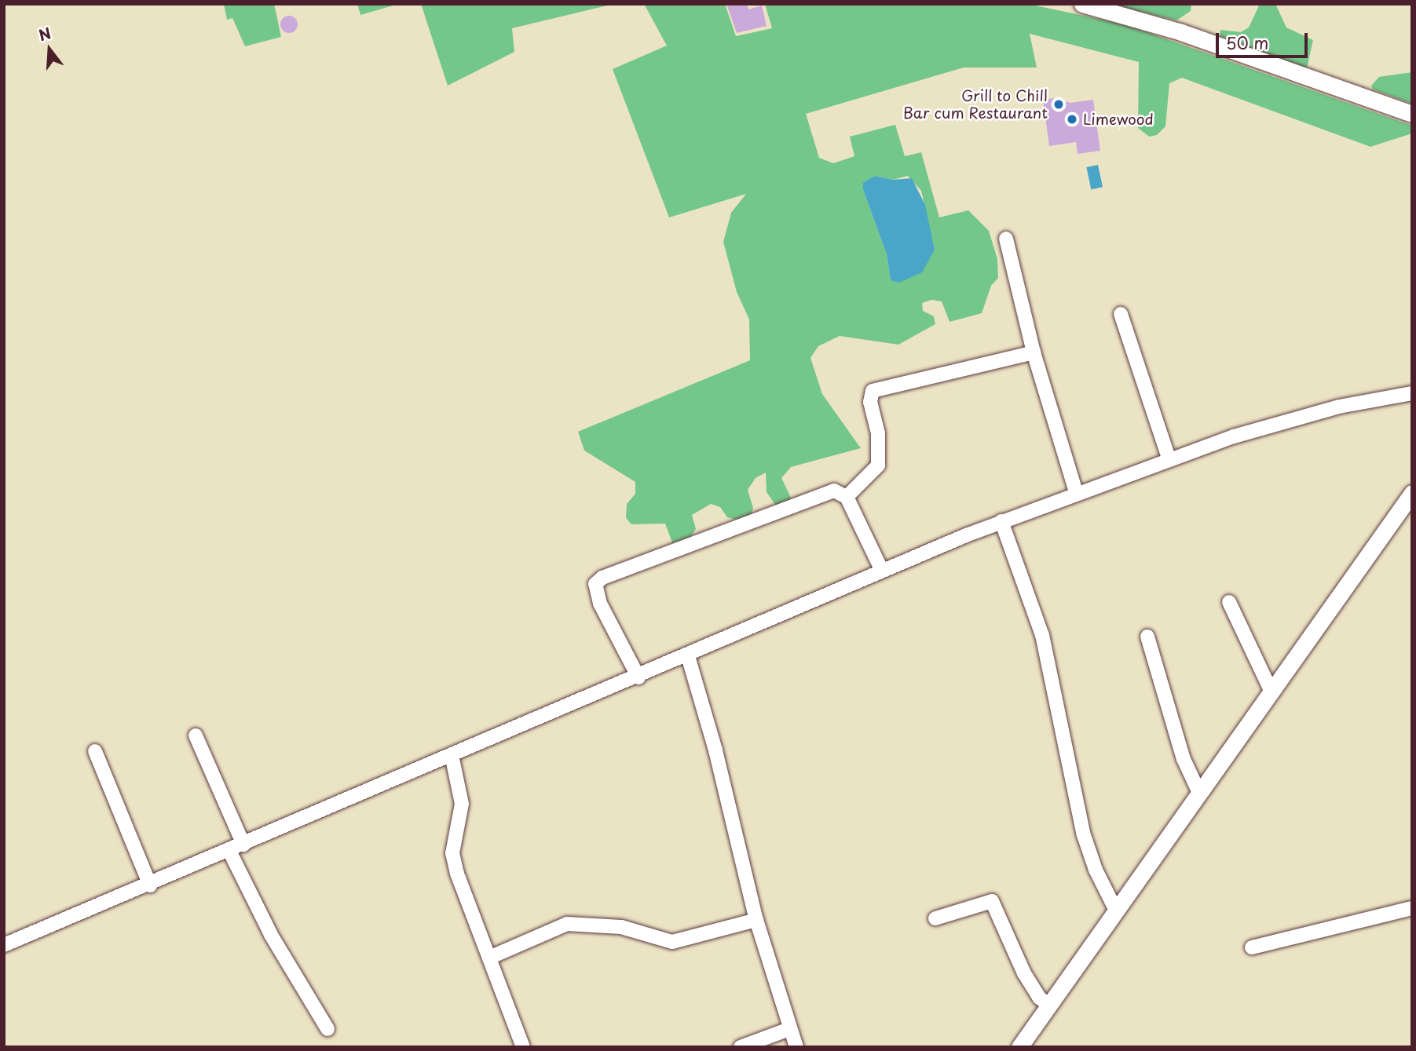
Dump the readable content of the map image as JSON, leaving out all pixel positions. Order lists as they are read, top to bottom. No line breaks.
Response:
{"places":["Grill to Chill Bar cum Restaurant","Limewood"],"scale_bar":"50 m","north":"top"}
